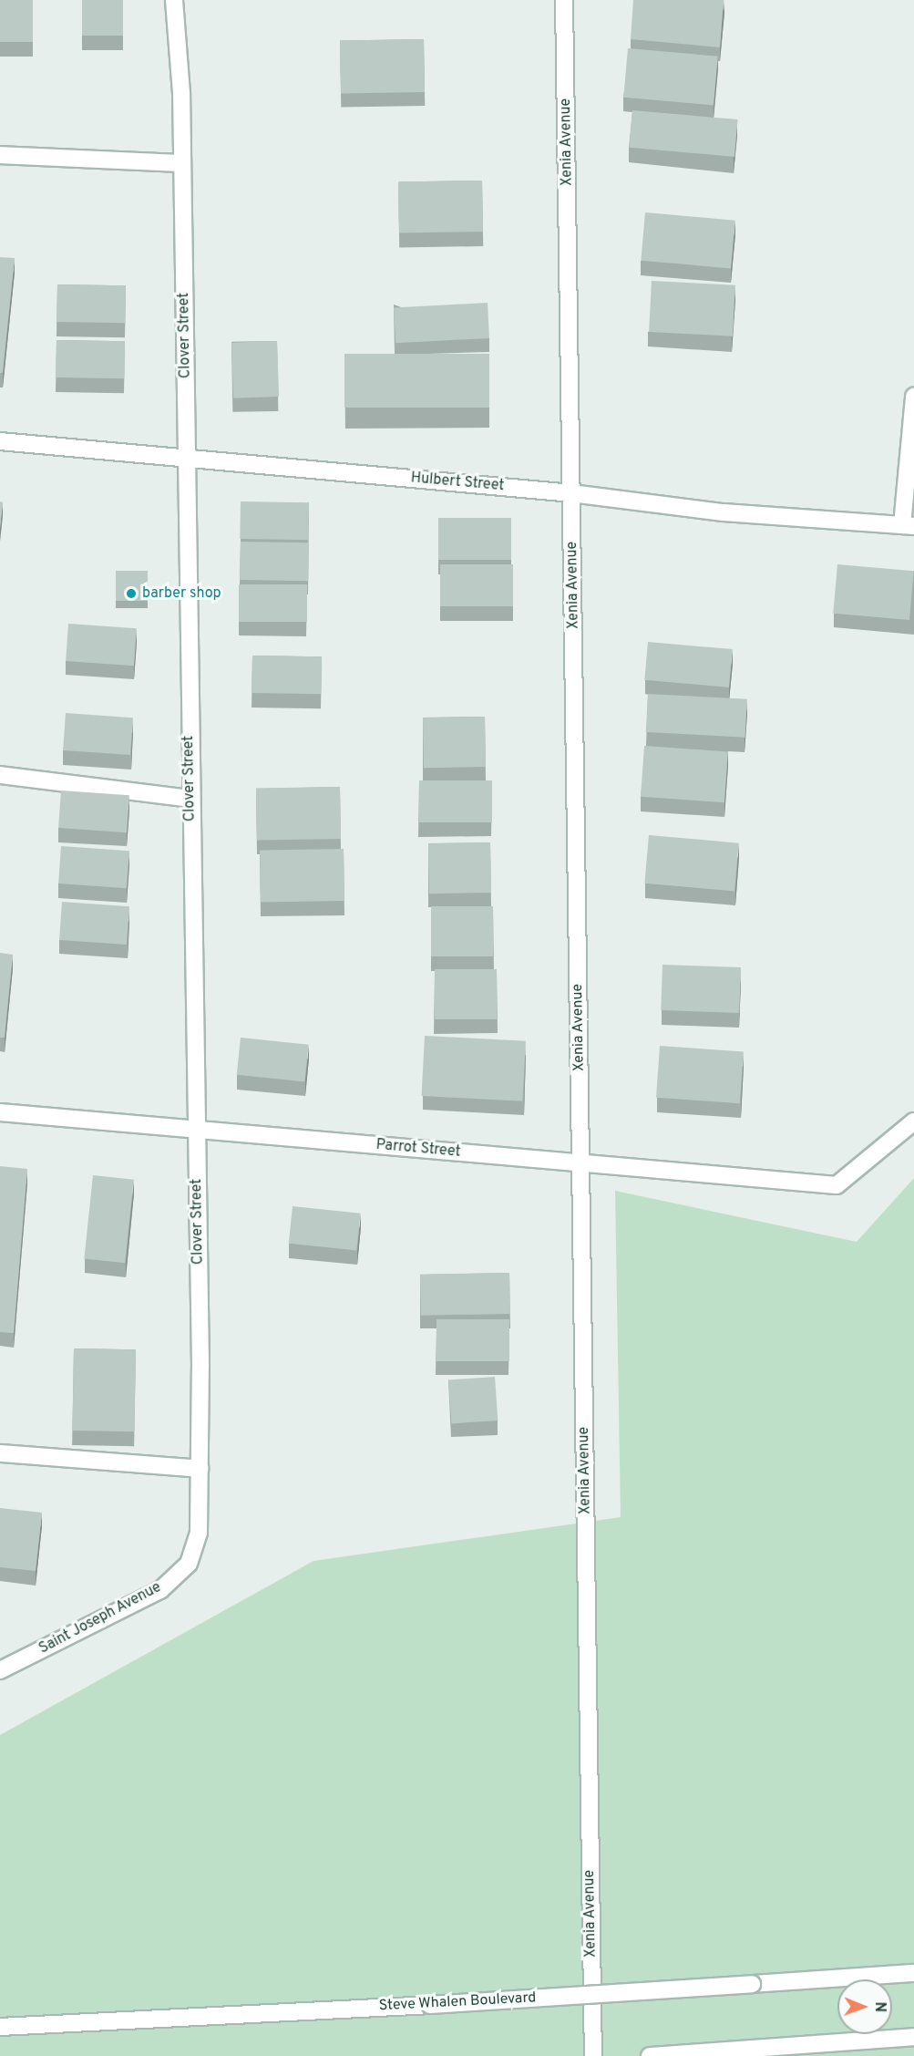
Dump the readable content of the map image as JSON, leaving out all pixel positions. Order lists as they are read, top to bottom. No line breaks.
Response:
{"streets":{"street":["Xenia Avenue","Clover Street","Hulbert Street","Parrot Street","Saint Joseph Avenue","Steve Whalen Boulevard"]},"crossings":[["Xenia Avenue","Hulbert Street"],["Xenia Avenue","Parrot Street"],["Clover Street","Hulbert Street"],["Clover Street","Parrot Street"],["Clover Street","Saint Joseph Avenue"]],"places":["barber shop"],"north":"right"}
